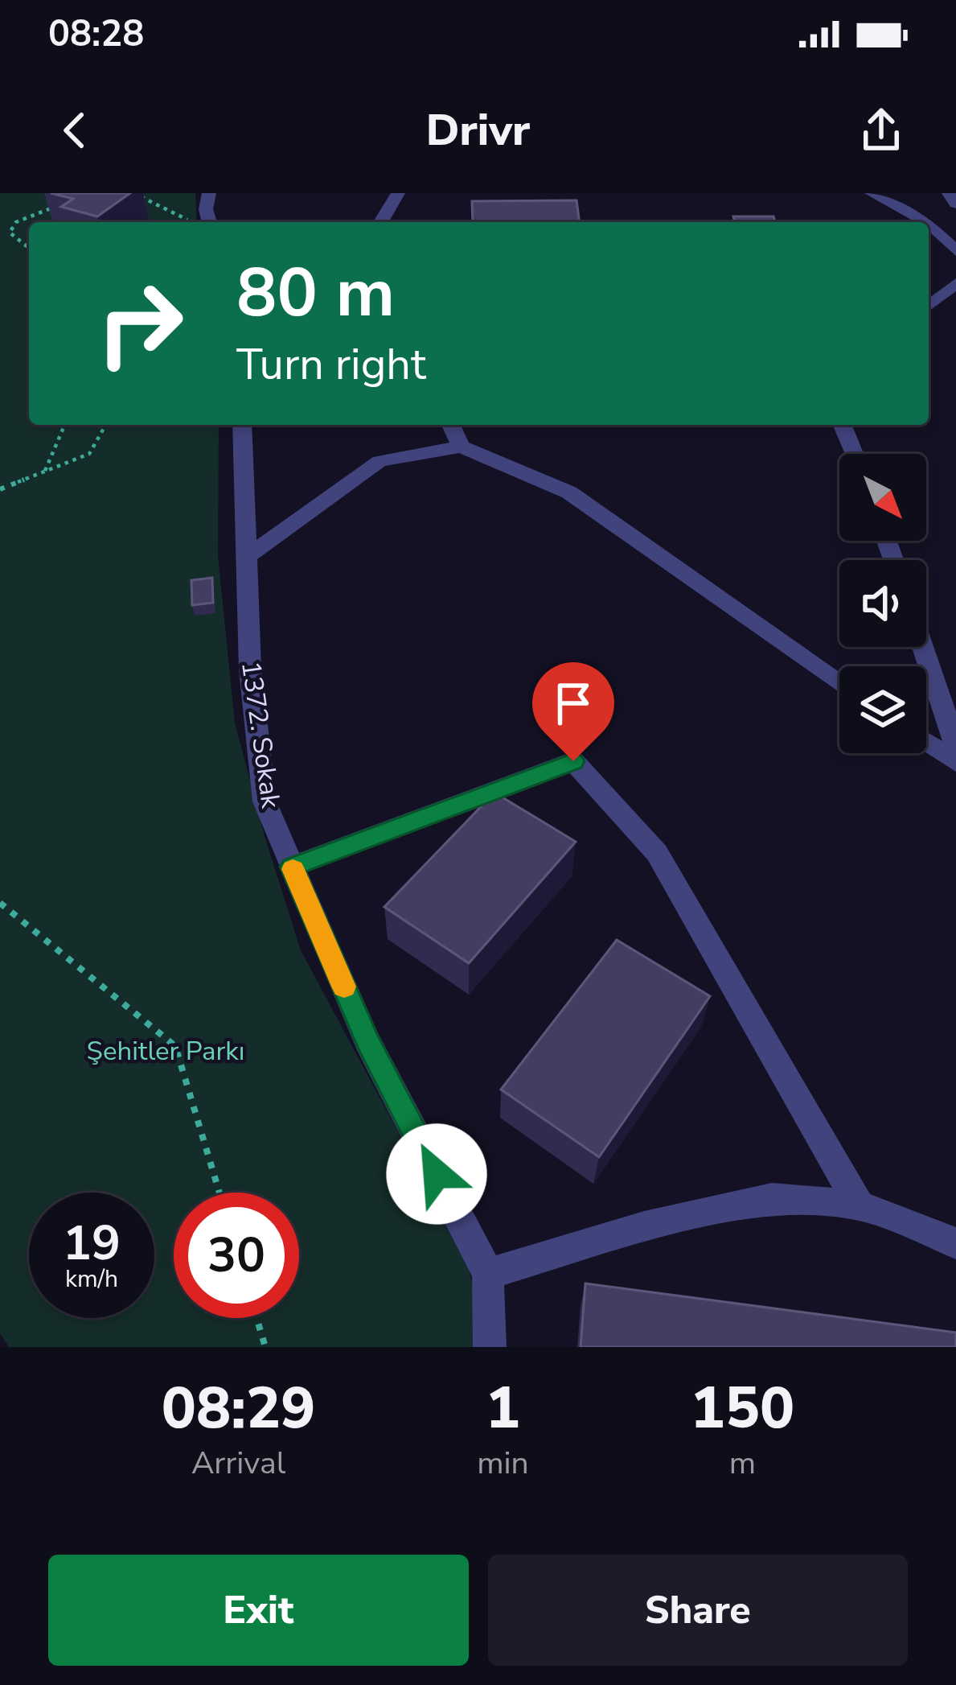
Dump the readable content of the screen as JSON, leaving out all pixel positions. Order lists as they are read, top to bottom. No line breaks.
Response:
{"streets":{"street":["1372. Sokak"]},"parks":["Şehitler Parkı"],"north":"bottom right","page":{"status":"08:28","header":"Drivr","turn":["80 m","Turn right"],"speed":"19 km/h","limit":"30","eta":["08:29","Arrival","1","min","150","m"],"buttons":["Exit","Share"]}}
